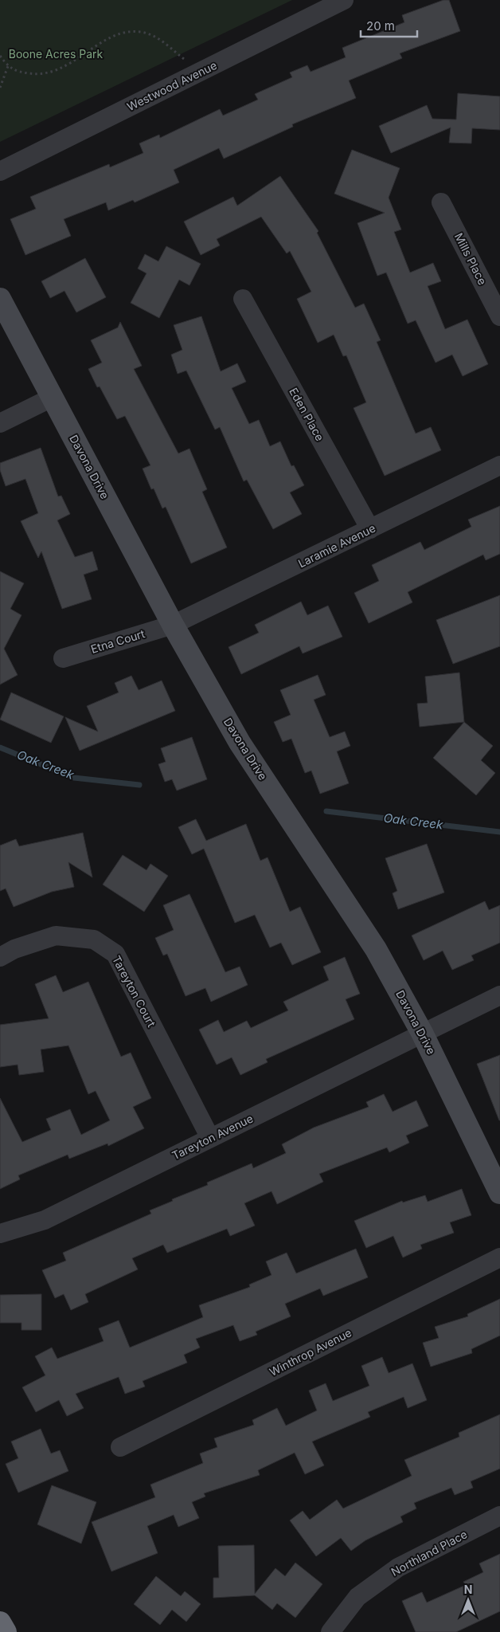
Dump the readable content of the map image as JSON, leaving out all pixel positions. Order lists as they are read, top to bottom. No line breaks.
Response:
{"streets":{"street":["Westwood Avenue","Mills Place","Eden Place","Davona Drive","Laramie Avenue","Etna Court","Tareyton Court","Tareyton Avenue","Winthrop Avenue","Northland Place"]},"crossings":[["Eden Place","Laramie Avenue"],["Davona Drive","Laramie Avenue"],["Davona Drive","Etna Court"],["Davona Drive","Tareyton Avenue"],["Laramie Avenue","Etna Court"],["Tareyton Court","Tareyton Avenue"]],"water":["Oak Creek"],"parks":["Boone Acres Park"],"scale_bar":"20 m","north":"top"}
